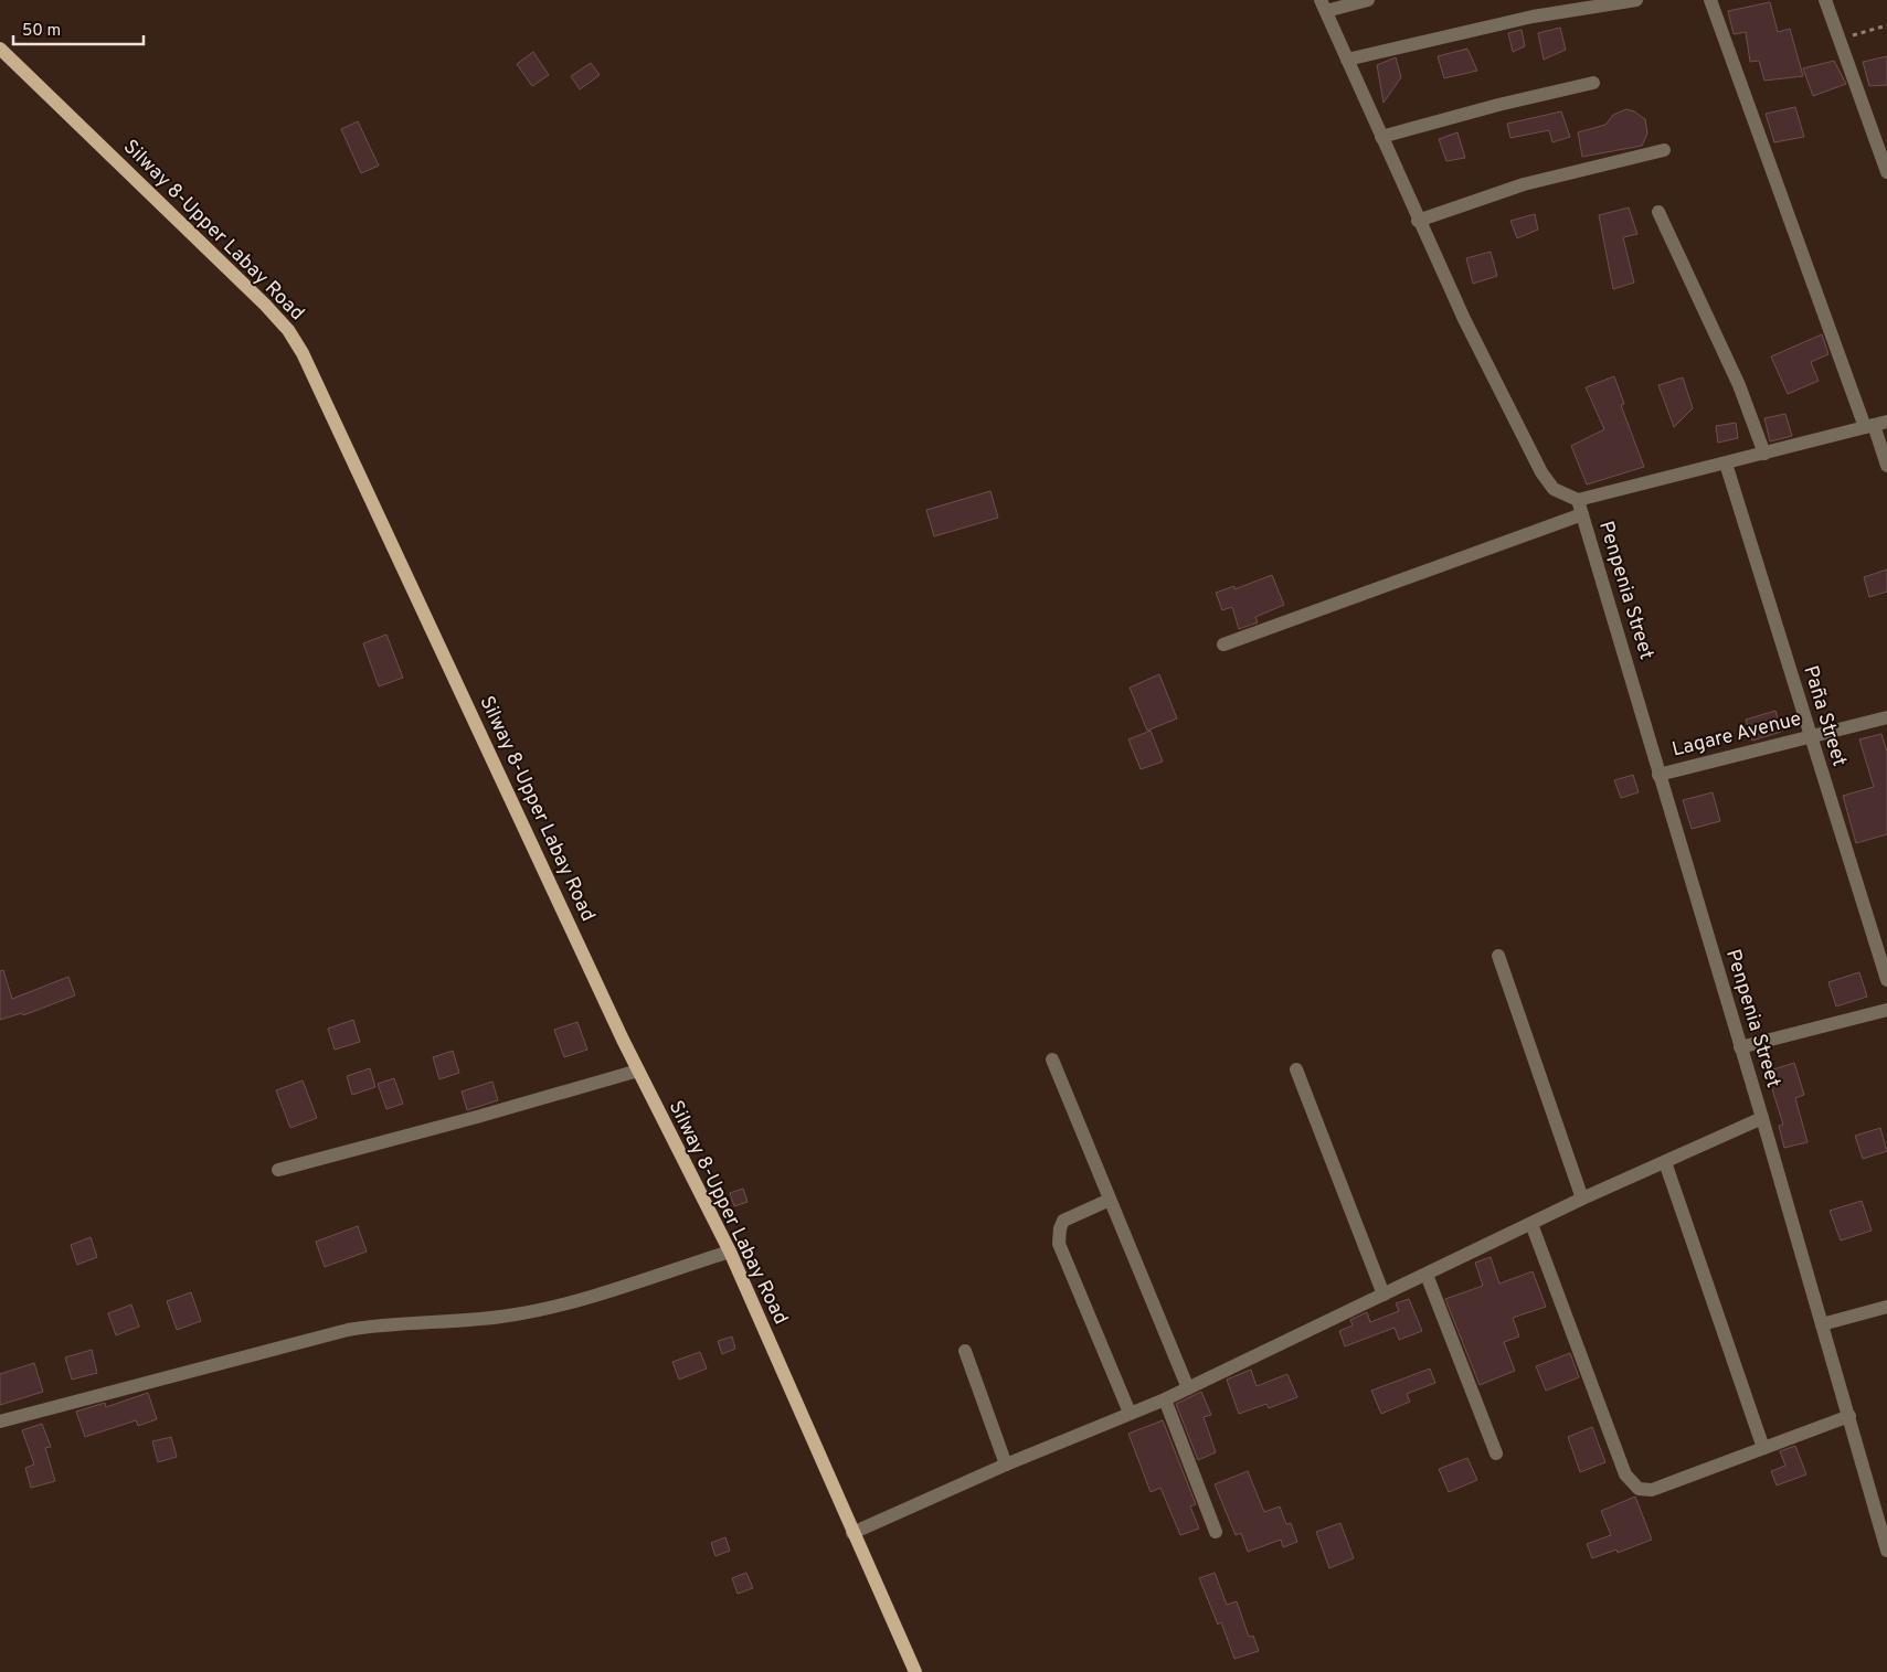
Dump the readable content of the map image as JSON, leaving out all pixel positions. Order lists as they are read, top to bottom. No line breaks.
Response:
{"streets":{"main road":["Silway 8-Upper Labay Road"],"street":["Penpenia Street","Paña Street","Lagare Avenue"]},"crossings":[["Penpenia Street","Lagare Avenue"],["Paña Street","Lagare Avenue"]],"scale_bar":"50 m"}
